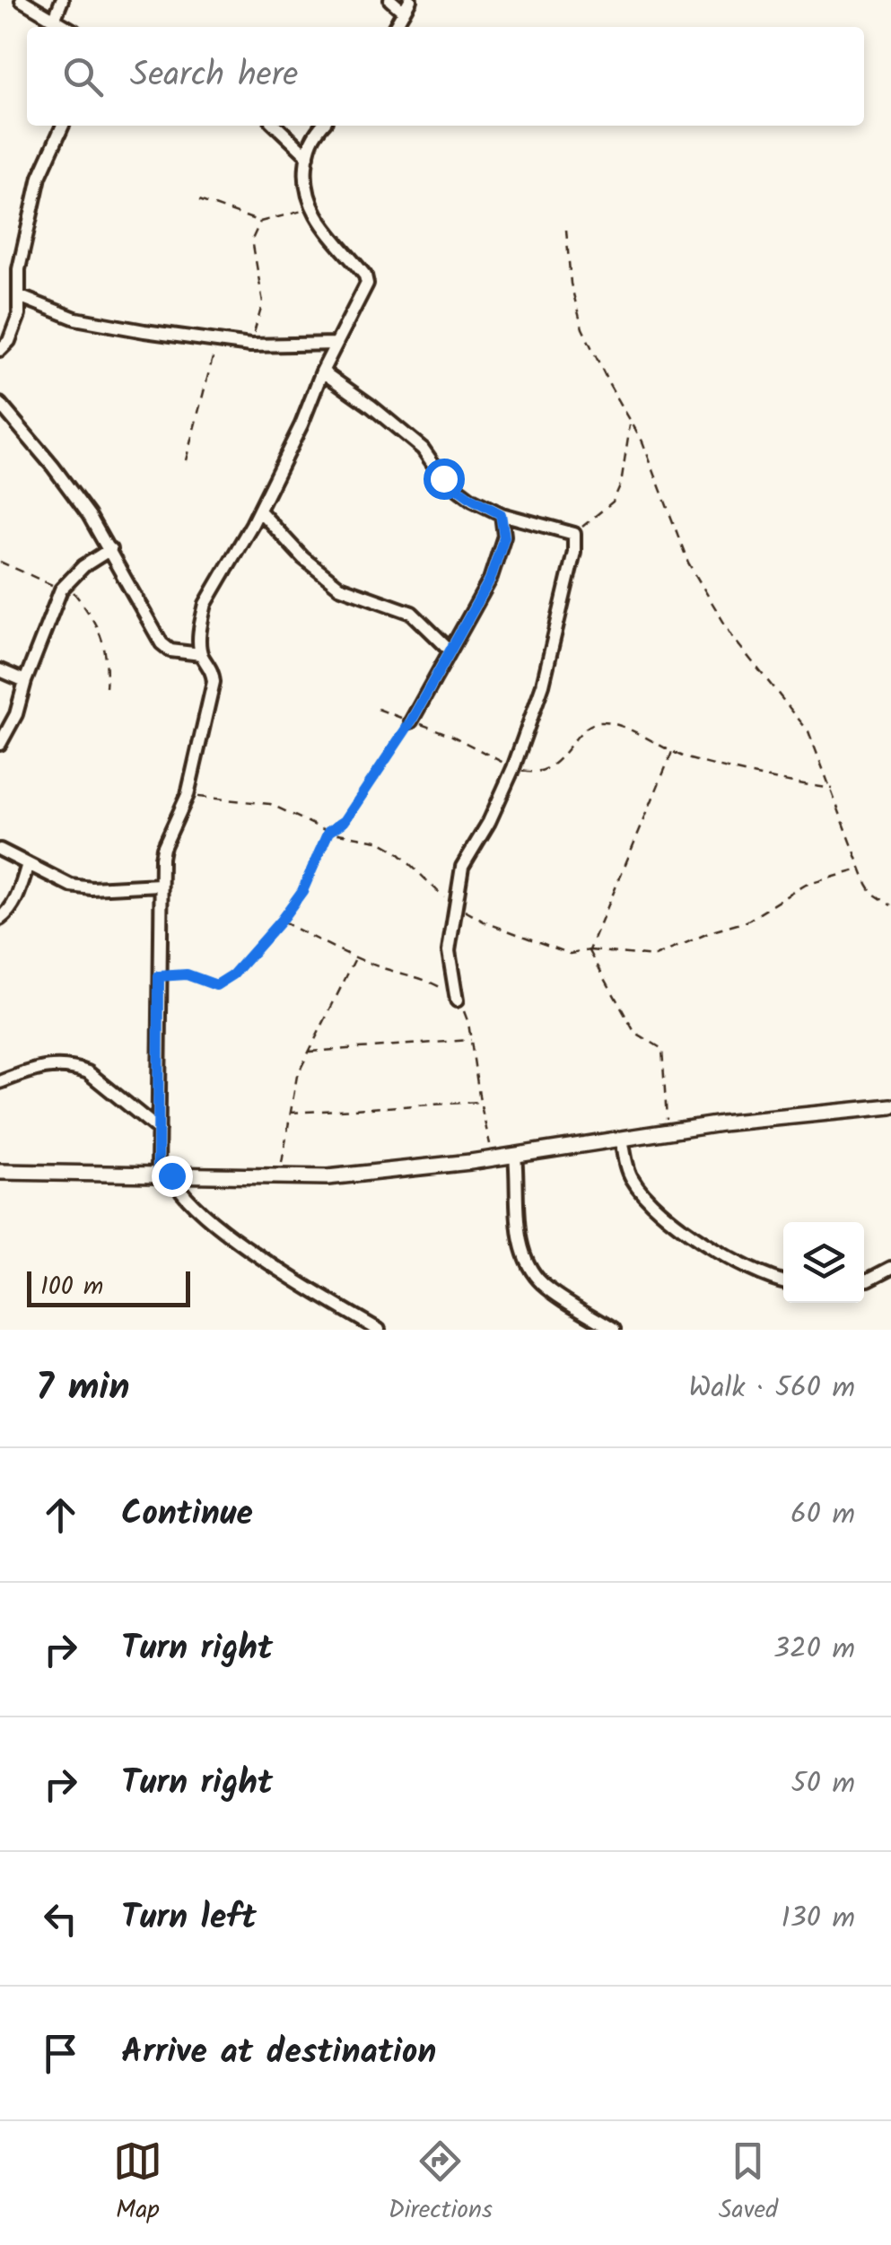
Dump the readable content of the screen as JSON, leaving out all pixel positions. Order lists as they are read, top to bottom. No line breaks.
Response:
{"scale_bar":"100 m","page":{"search":"Search here","scale":"100 m","heading":["7 min","Walk · 560 m"],"list":[["Continue","60 m"],["Turn right","320 m"],["Turn right","50 m"],["Turn left","130 m"],"Arrive at destination"],"nav":["Map","Directions","Saved"]}}
